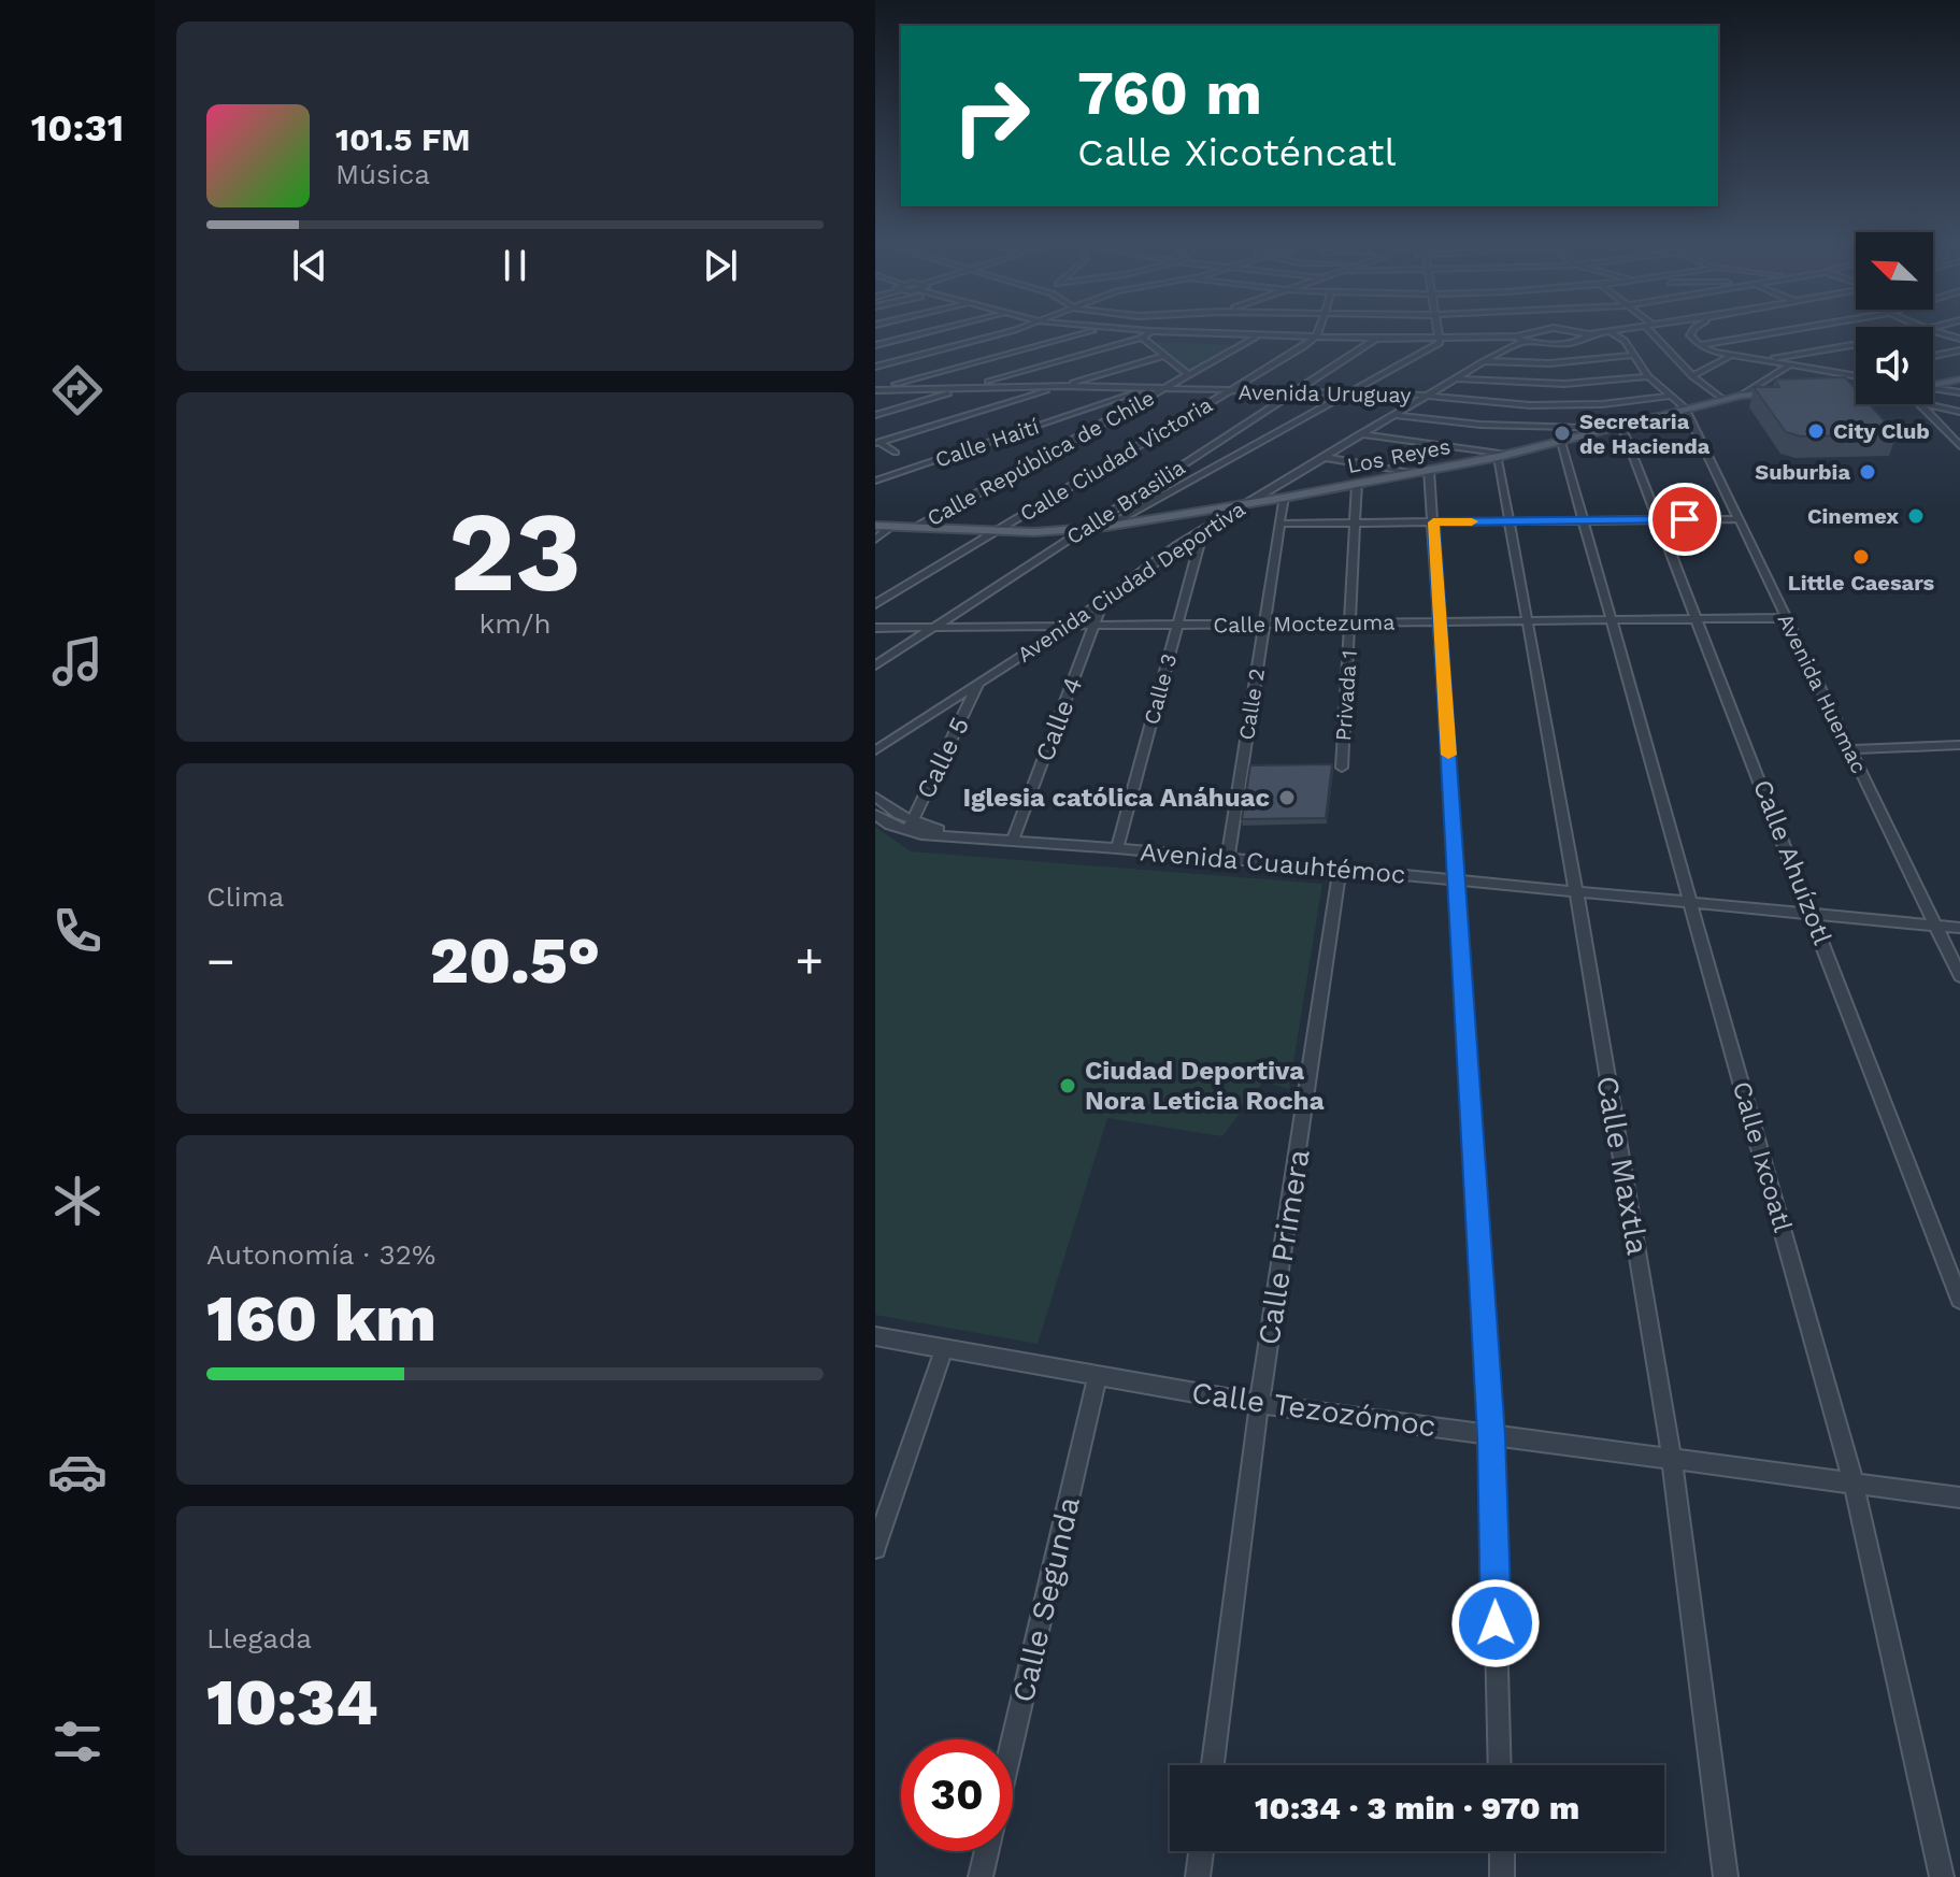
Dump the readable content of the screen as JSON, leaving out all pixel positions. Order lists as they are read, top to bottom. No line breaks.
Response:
{"streets":{"main road":["Los Reyes"],"street":["Avenida Uruguay","Calle Haití","Calle República de Chile","Calle Ciudad Victoria","Calle Brasilia","Avenida Ciudad Deportiva","Calle Moctezuma","Calle 3","Avenida Huemac","Privada 1","Calle 2","Calle 4","Calle 5","Calle Ahuízotl","Avenida Cuauhtémoc","Calle Ixcoatl","Calle Maxtla","Calle Primera","Calle Tezozómoc","Calle Segunda"]},"crossings":[["Avenida Uruguay","Calle Haití"],["Avenida Uruguay","Calle República de Chile"],["Avenida Uruguay","Calle Ciudad Victoria"],["Avenida Uruguay","Calle Brasilia"],["Avenida Uruguay","Avenida Ciudad Deportiva"],["Avenida Uruguay","Avenida Huemac"],["Los Reyes","Calle República de Chile"],["Los Reyes","Calle Ciudad Victoria"],["Los Reyes","Calle Brasilia"],["Los Reyes","Avenida Ciudad Deportiva"],["Los Reyes","Avenida Huemac"],["Los Reyes","Privada 1"],["Los Reyes","Calle 2"],["Los Reyes","Calle Ahuízotl"],["Los Reyes","Calle Ixcoatl"],["Los Reyes","Calle Maxtla"],["Calle Brasilia","Calle Moctezuma"],["Avenida Ciudad Deportiva","Calle Moctezuma"],["Avenida Ciudad Deportiva","Calle 3"],["Avenida Ciudad Deportiva","Calle 4"],["Avenida Ciudad Deportiva","Calle 5"],["Calle Moctezuma","Calle 3"],["Calle Moctezuma","Avenida Huemac"],["Calle Moctezuma","Privada 1"],["Calle Moctezuma","Calle 2"],["Calle Moctezuma","Calle 4"],["Calle Moctezuma","Calle Ahuízotl"],["Calle Moctezuma","Calle Ixcoatl"],["Calle Moctezuma","Calle Maxtla"],["Calle 3","Avenida Cuauhtémoc"],["Avenida Huemac","Avenida Cuauhtémoc"],["Calle 2","Avenida Cuauhtémoc"],["Calle 4","Avenida Cuauhtémoc"],["Calle 5","Avenida Cuauhtémoc"],["Calle Ahuízotl","Avenida Cuauhtémoc"],["Avenida Cuauhtémoc","Calle Ixcoatl"],["Avenida Cuauhtémoc","Calle Maxtla"],["Avenida Cuauhtémoc","Calle Primera"],["Calle Ixcoatl","Calle Tezozómoc"],["Calle Maxtla","Calle Tezozómoc"],["Calle Primera","Calle Tezozómoc"],["Calle Tezozómoc","Calle Segunda"]],"places":["City Club","Secretaria de Hacienda","Suburbia","Cinemex","Little Caesars","Iglesia católica Anáhuac","Ciudad Deportiva Nora Leticia Rocha"],"north":"top left","page":{"tabs":"10:31","turn":["760 m","Calle Xicoténcatl"],"song":["101.5 FM","Música"],"tile":[["23","km/h"],"Clima",["Autonomía · 32%","160 km"],["Llegada","10:34"]],"heat":["−","20.5°","+"],"limit":"30","trip":"10:34 · 3 min · 970 m"}}
